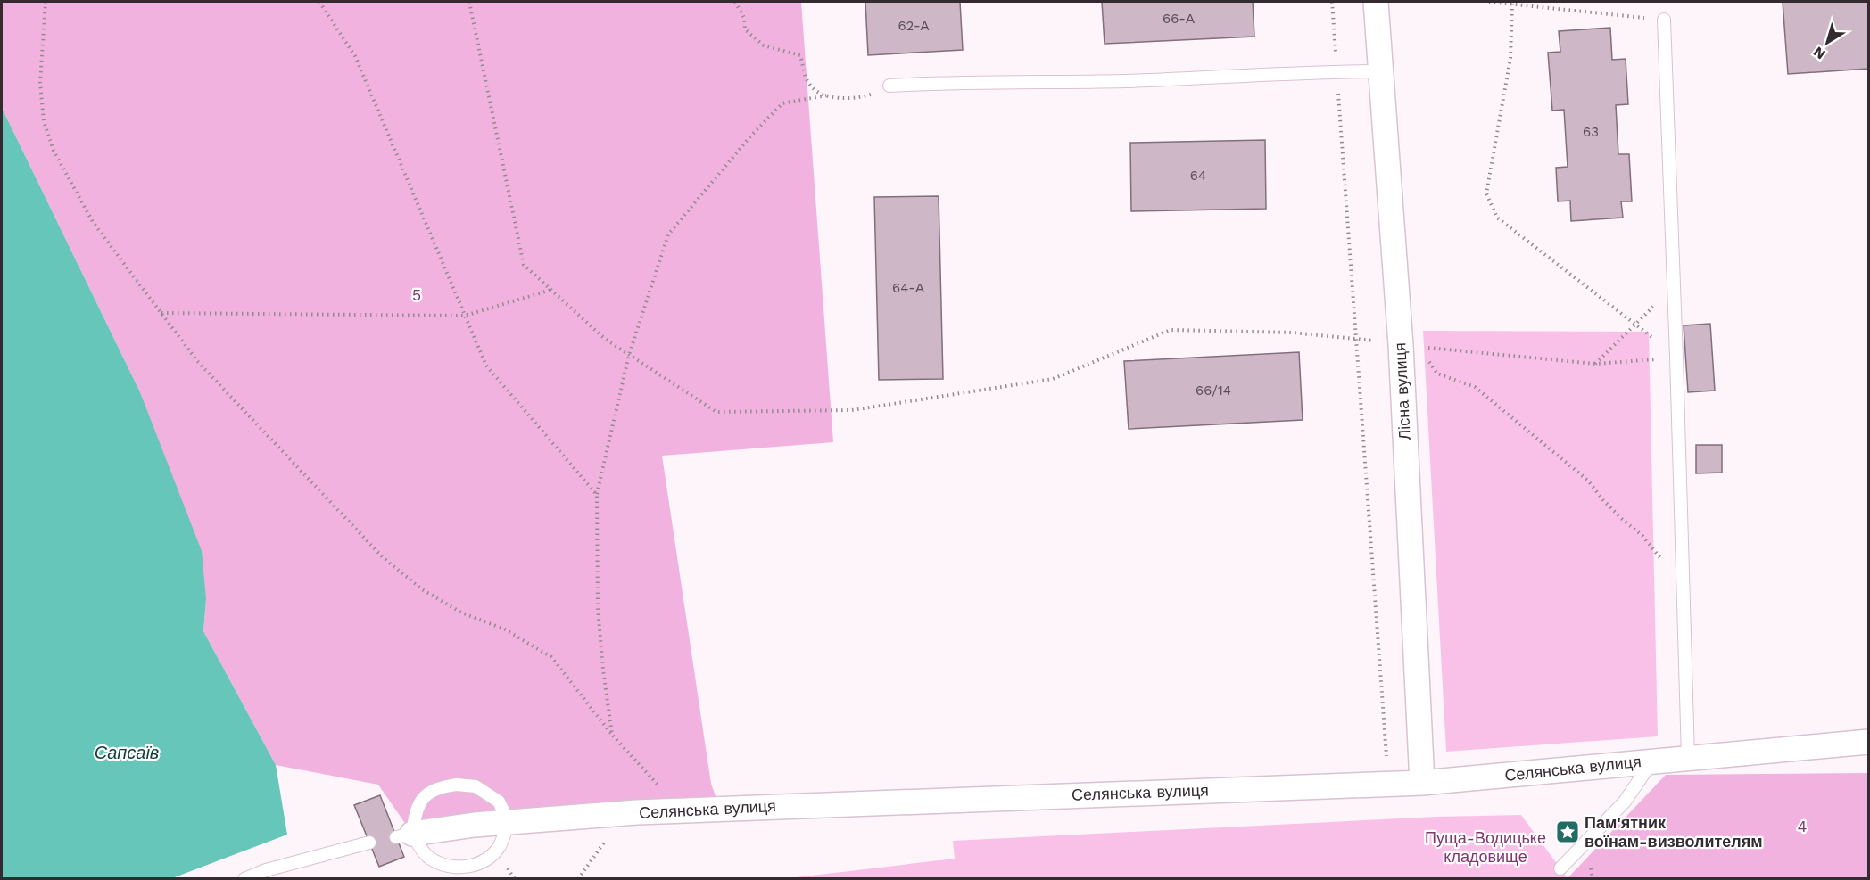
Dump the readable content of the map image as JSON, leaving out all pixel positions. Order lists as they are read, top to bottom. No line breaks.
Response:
{"streets":{"street":["Лісна вулиця","Селянська вулиця"]},"crossings":[["Лісна вулиця","Селянська вулиця"]],"water":["Сапсаїв"],"parks":["5","4","Пуща-Водицьке кладовище"],"places":{"place":["Пам'ятник воїнам-визволителям"]},"house_numbers":["66-А","62-А","63","64","64-А","66/14"],"north":"bottom left"}
